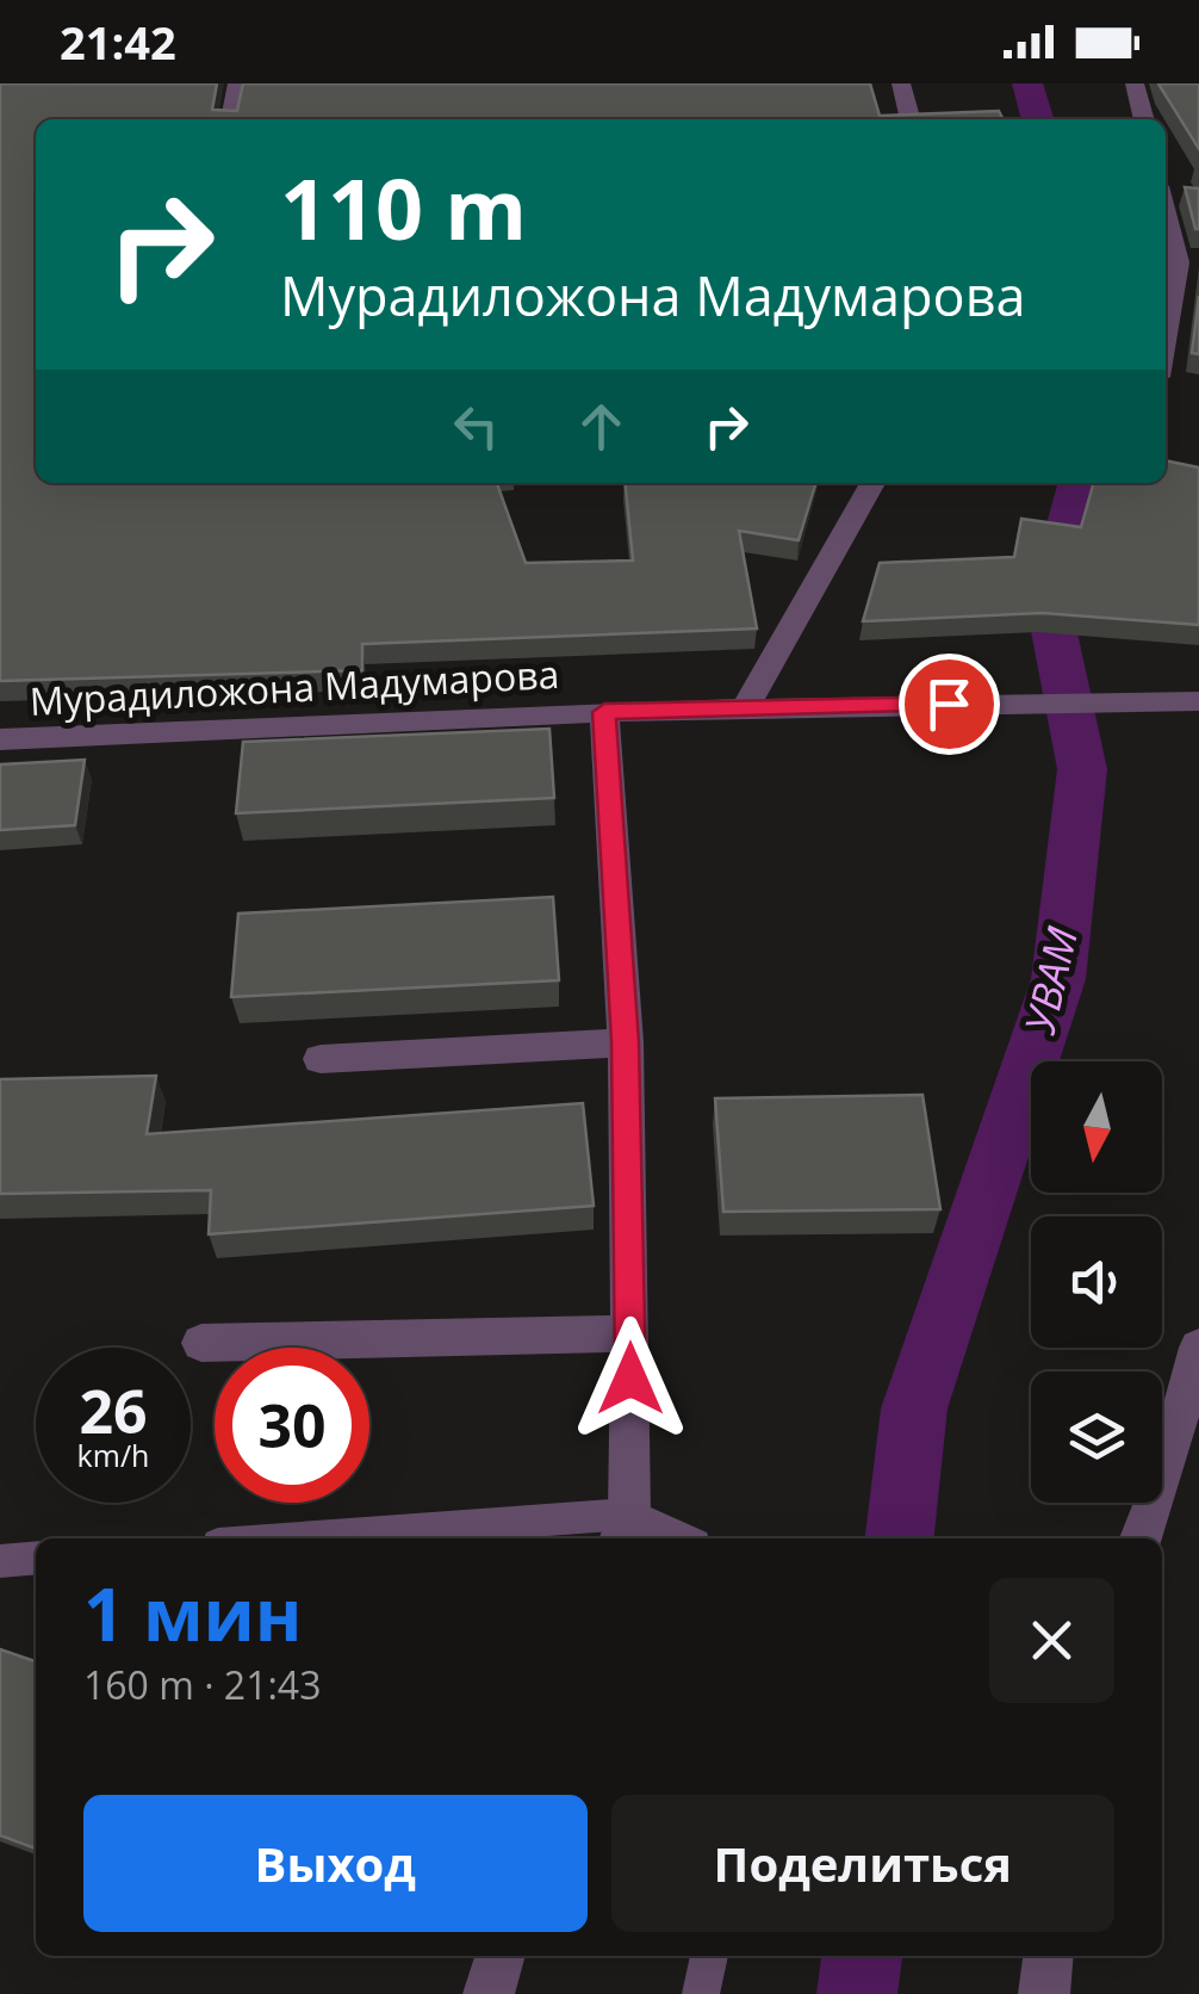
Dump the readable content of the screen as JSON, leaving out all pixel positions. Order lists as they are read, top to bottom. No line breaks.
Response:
{"streets":{"street":["Мурадиложона Мадумарова"]},"water":["УВАМ"],"north":"bottom","page":{"status":"21:42","turn":["110 m","Мурадиложона Мадумарова"],"speed":"26 km/h","limit":"30","heading":["1 мин","160 m · 21:43"],"buttons":["Выход","Поделиться"]}}
